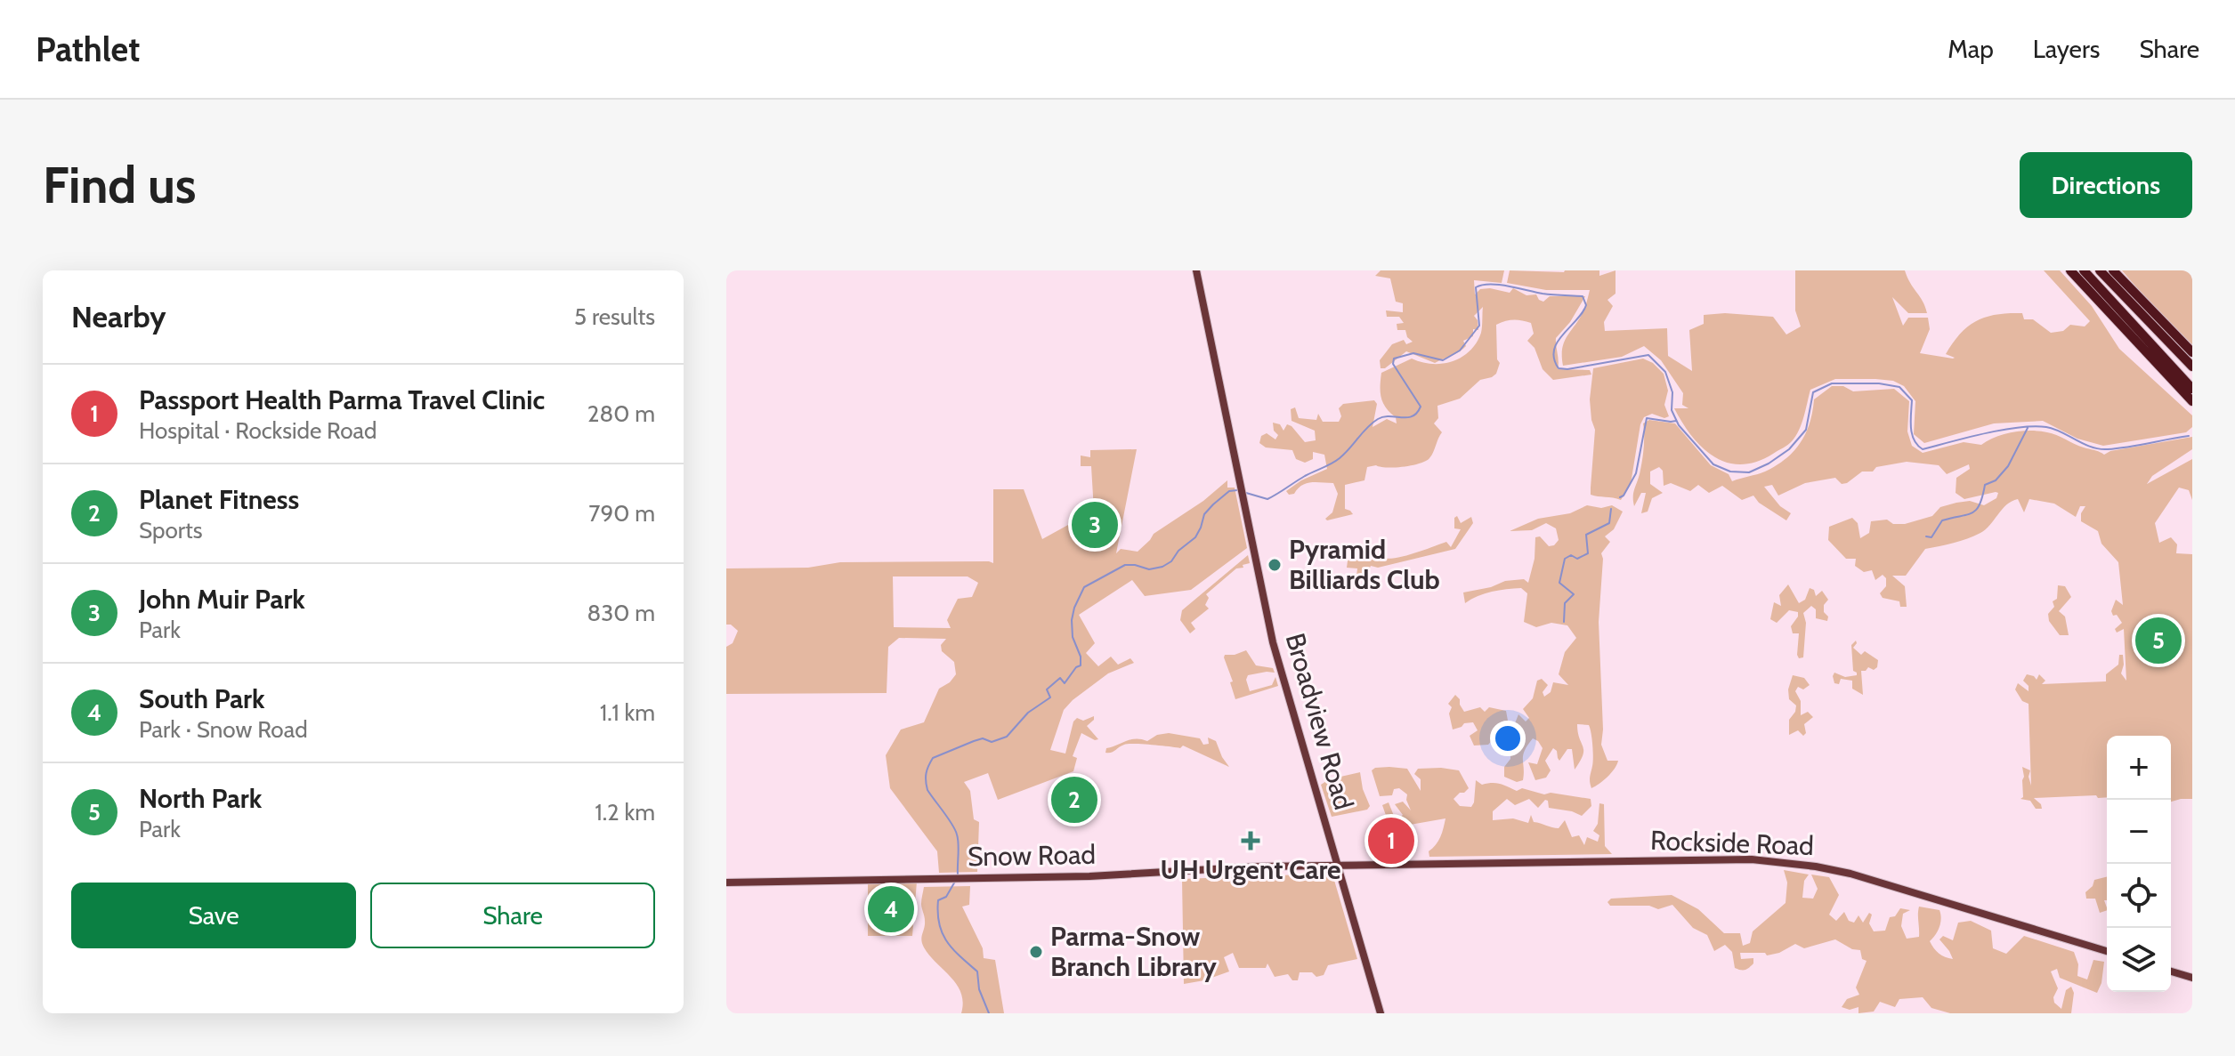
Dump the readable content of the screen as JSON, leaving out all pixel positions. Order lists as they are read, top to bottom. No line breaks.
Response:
{"streets":{"main road":["Broadview Road","Rockside Road","Snow Road"]},"crossings":[["Broadview Road","Rockside Road"],["Broadview Road","Snow Road"],["Rockside Road","Snow Road"]],"places":{"other":["Pyramid Billiards Club","Parma-Snow Branch Library"],"health":["UH Urgent Care"]},"page":{"header":"Pathlet","nav":["Map","Layers","Share"],"buttons":["Directions",["Save","Share"]],"title":"Find us","heading":["Nearby","5 results"],"list":[{"mark":"1","name":"Passport Health Parma Travel Clinic","note":"Hospital · Rockside Road","value":"280 m"},{"mark":"2","name":"Planet Fitness","note":"Sports","value":"790 m"},{"mark":"3","name":"John Muir Park","note":"Park","value":"830 m"},{"mark":"4","name":"South Park","note":"Park · Snow Road","value":"1.1 km"},{"mark":"5","name":"North Park","note":"Park","value":"1.2 km"}],"pins":["3","5","2","1","4"],"map_buttons":["+","−"]}}
